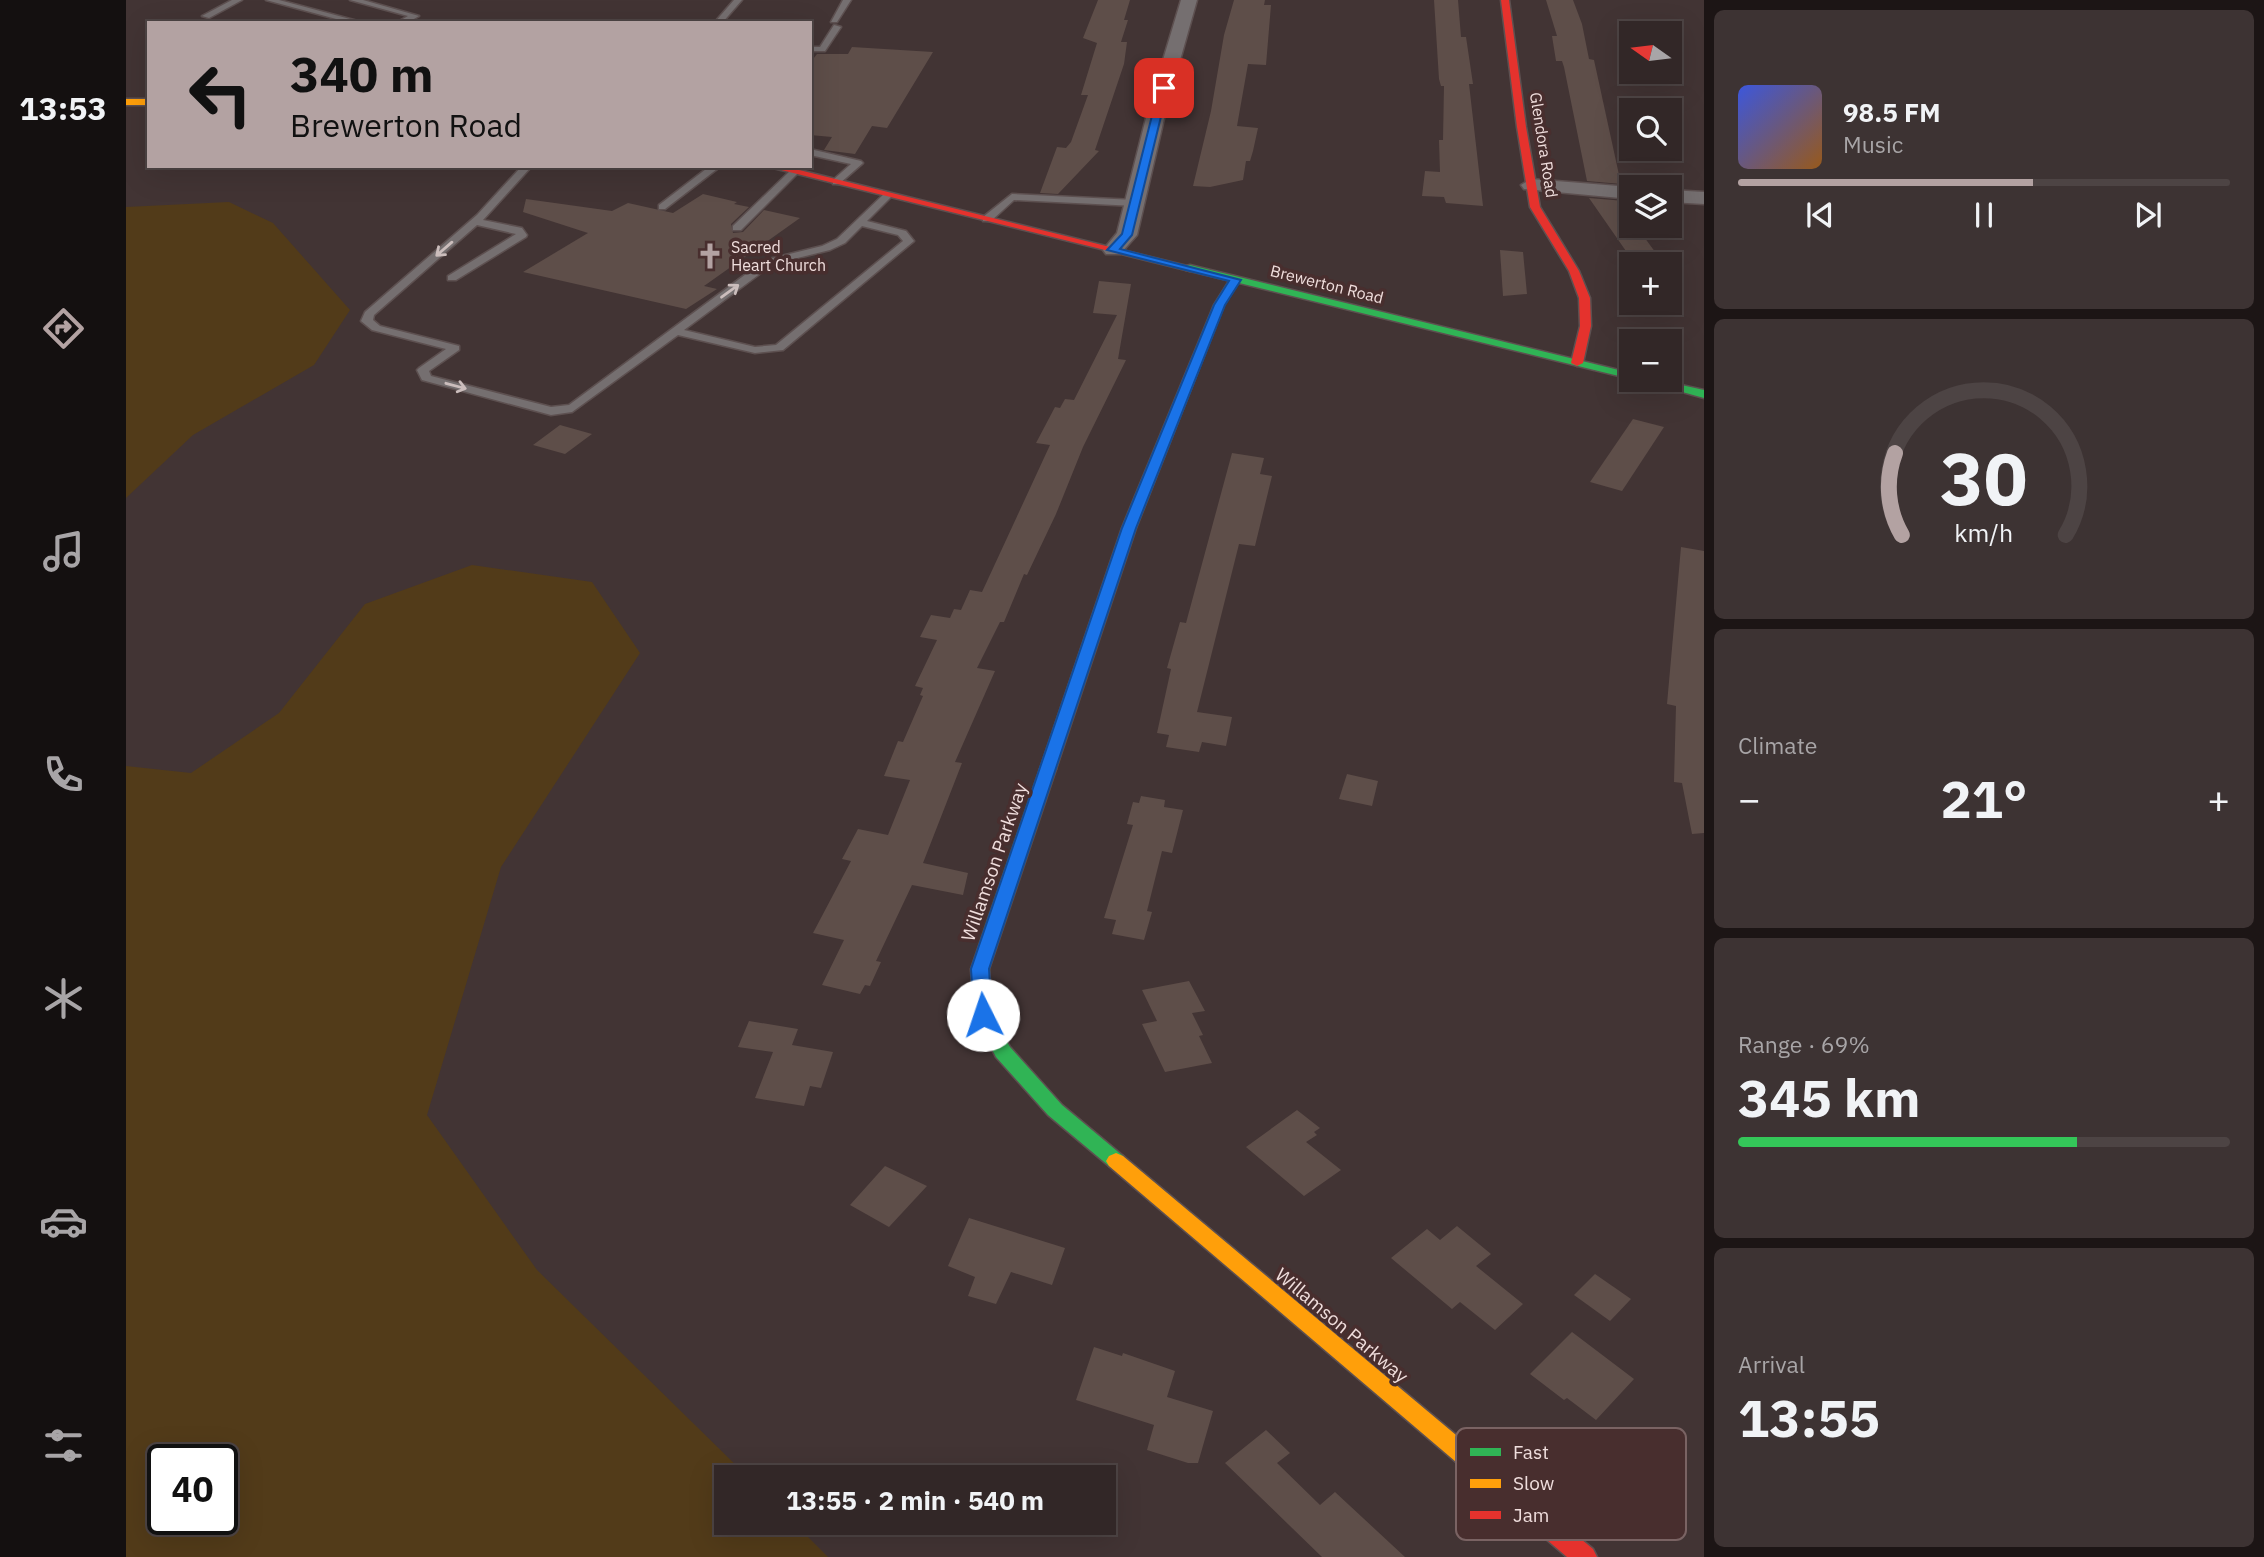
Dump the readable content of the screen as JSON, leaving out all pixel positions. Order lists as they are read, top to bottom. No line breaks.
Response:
{"streets":{"street":["Glendora Road","Brewerton Road","Willamson Parkway"]},"crossings":[["Glendora Road","Brewerton Road"],["Brewerton Road","Willamson Parkway"]],"places":{"church":["Sacred Heart Church"]},"legend":["Fast","Slow","Jam"],"north":"left","page":{"tabs":"13:53","map_buttons":["+","−"],"turn":["340 m","Brewerton Road"],"song":["98.5 FM","Music"],"tile":["Climate",["Range · 69%","345 km"],["Arrival","13:55"]],"heat":["−","21°","+"],"limit":"40","trip":"13:55 · 2 min · 540 m","gauge":["30","km/h"]}}
